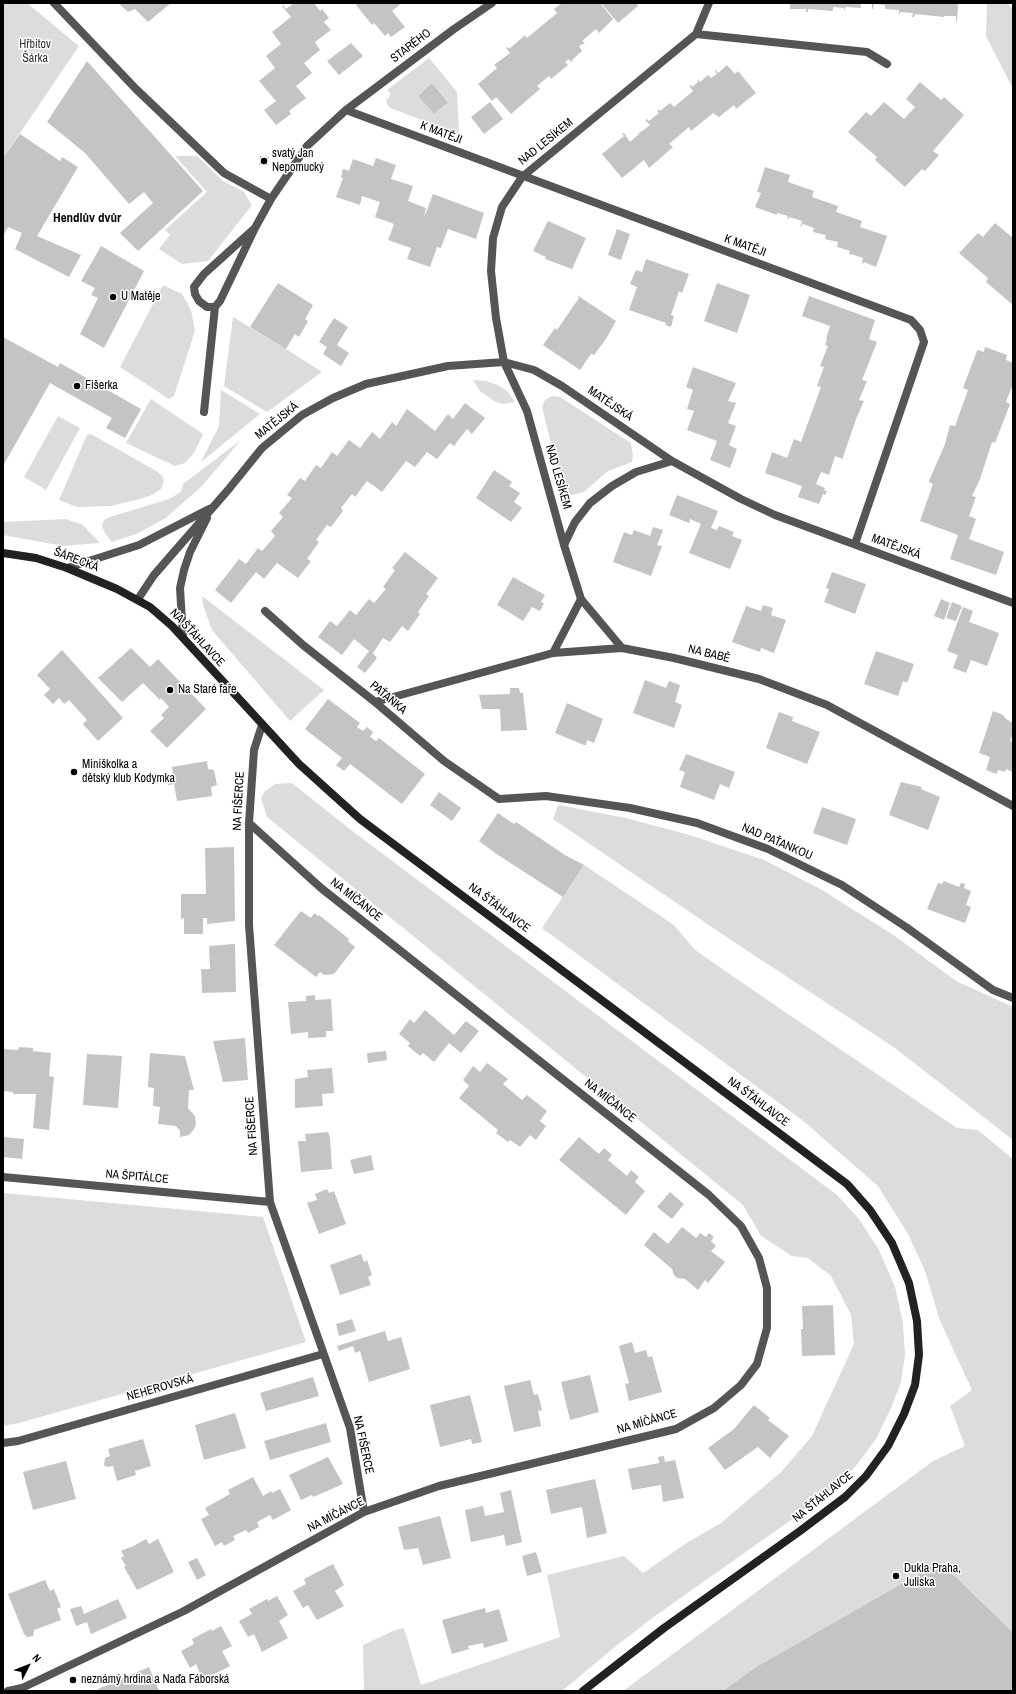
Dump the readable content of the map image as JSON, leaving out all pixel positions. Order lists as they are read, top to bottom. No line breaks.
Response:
{"streets":{"street":["STARÉHO","K MATĚJI","NAD LESÍKEM","MATĚJSKÁ","ŠÁRECKÁ","NA ŠŤÁHLAVCE","NA BABĚ","PAŤANKA","NA FIŠERCE","NAD PAŤANKOU","NA MÍČÁNCE","NA ŠPITÁLCE","NEHEROVSKÁ"]},"crossings":[["STARÉHO","K MATĚJI"],["K MATĚJI","NAD LESÍKEM"],["K MATĚJI","MATĚJSKÁ"],["NAD LESÍKEM","MATĚJSKÁ"],["MATĚJSKÁ","ŠÁRECKÁ"],["MATĚJSKÁ","NA ŠŤÁHLAVCE"],["ŠÁRECKÁ","NA ŠŤÁHLAVCE"],["NA ŠŤÁHLAVCE","NA FIŠERCE"],["NA BABĚ","PAŤANKA"],["PAŤANKA","NAD PAŤANKOU"],["NA FIŠERCE","NA MÍČÁNCE"],["NA FIŠERCE","NA ŠPITÁLCE"],["NA FIŠERCE","NEHEROVSKÁ"]],"districts":["Hendlův dvůr"],"parks":["Hřbitov Šárka"],"places":["svatý Jan Nepomucký","U Matěje","Fišerka","Na Staré faře","Miniškolka a dětský klub Kodymka","Dukla Praha, Juliska","neznámý hrdina a Naďa Fáborská"],"north":"top right"}
